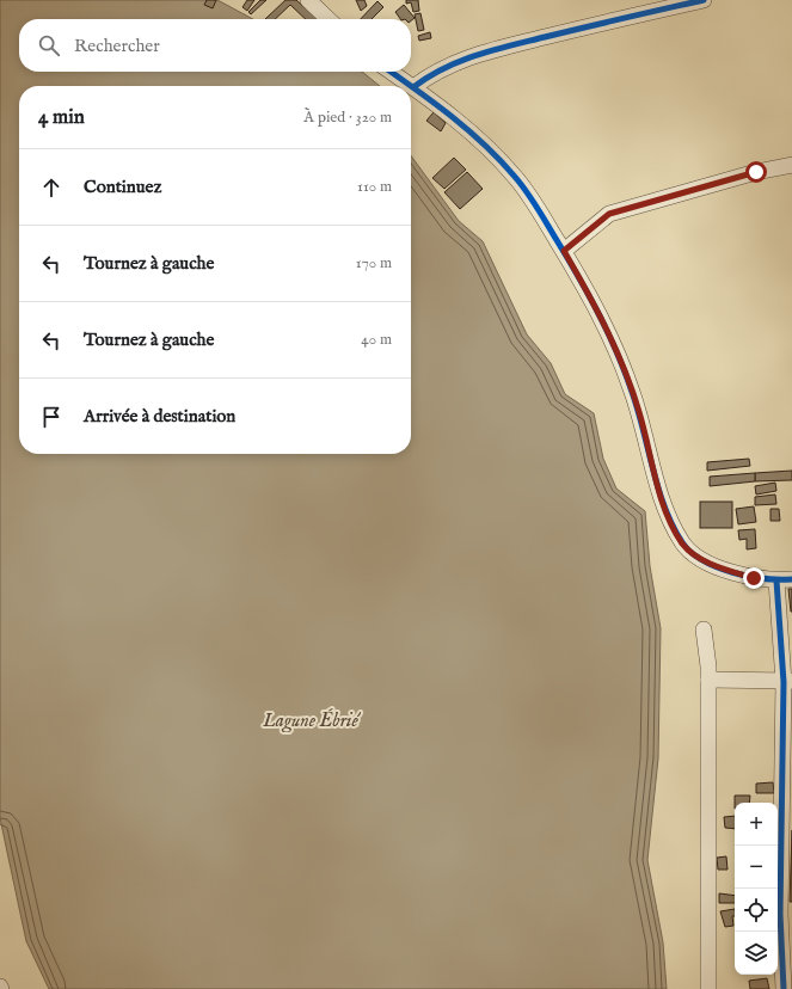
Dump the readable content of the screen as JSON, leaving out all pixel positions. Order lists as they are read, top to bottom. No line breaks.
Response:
{"water":["Lagune Ébrié"],"page":{"search":"Rechercher","heading":["4 min","À pied · 320 m"],"list":[["Continuez","110 m"],["Tournez à gauche","170 m"],["Tournez à gauche","40 m"],"Arrivée à destination"],"map_buttons":["+","−"]}}
